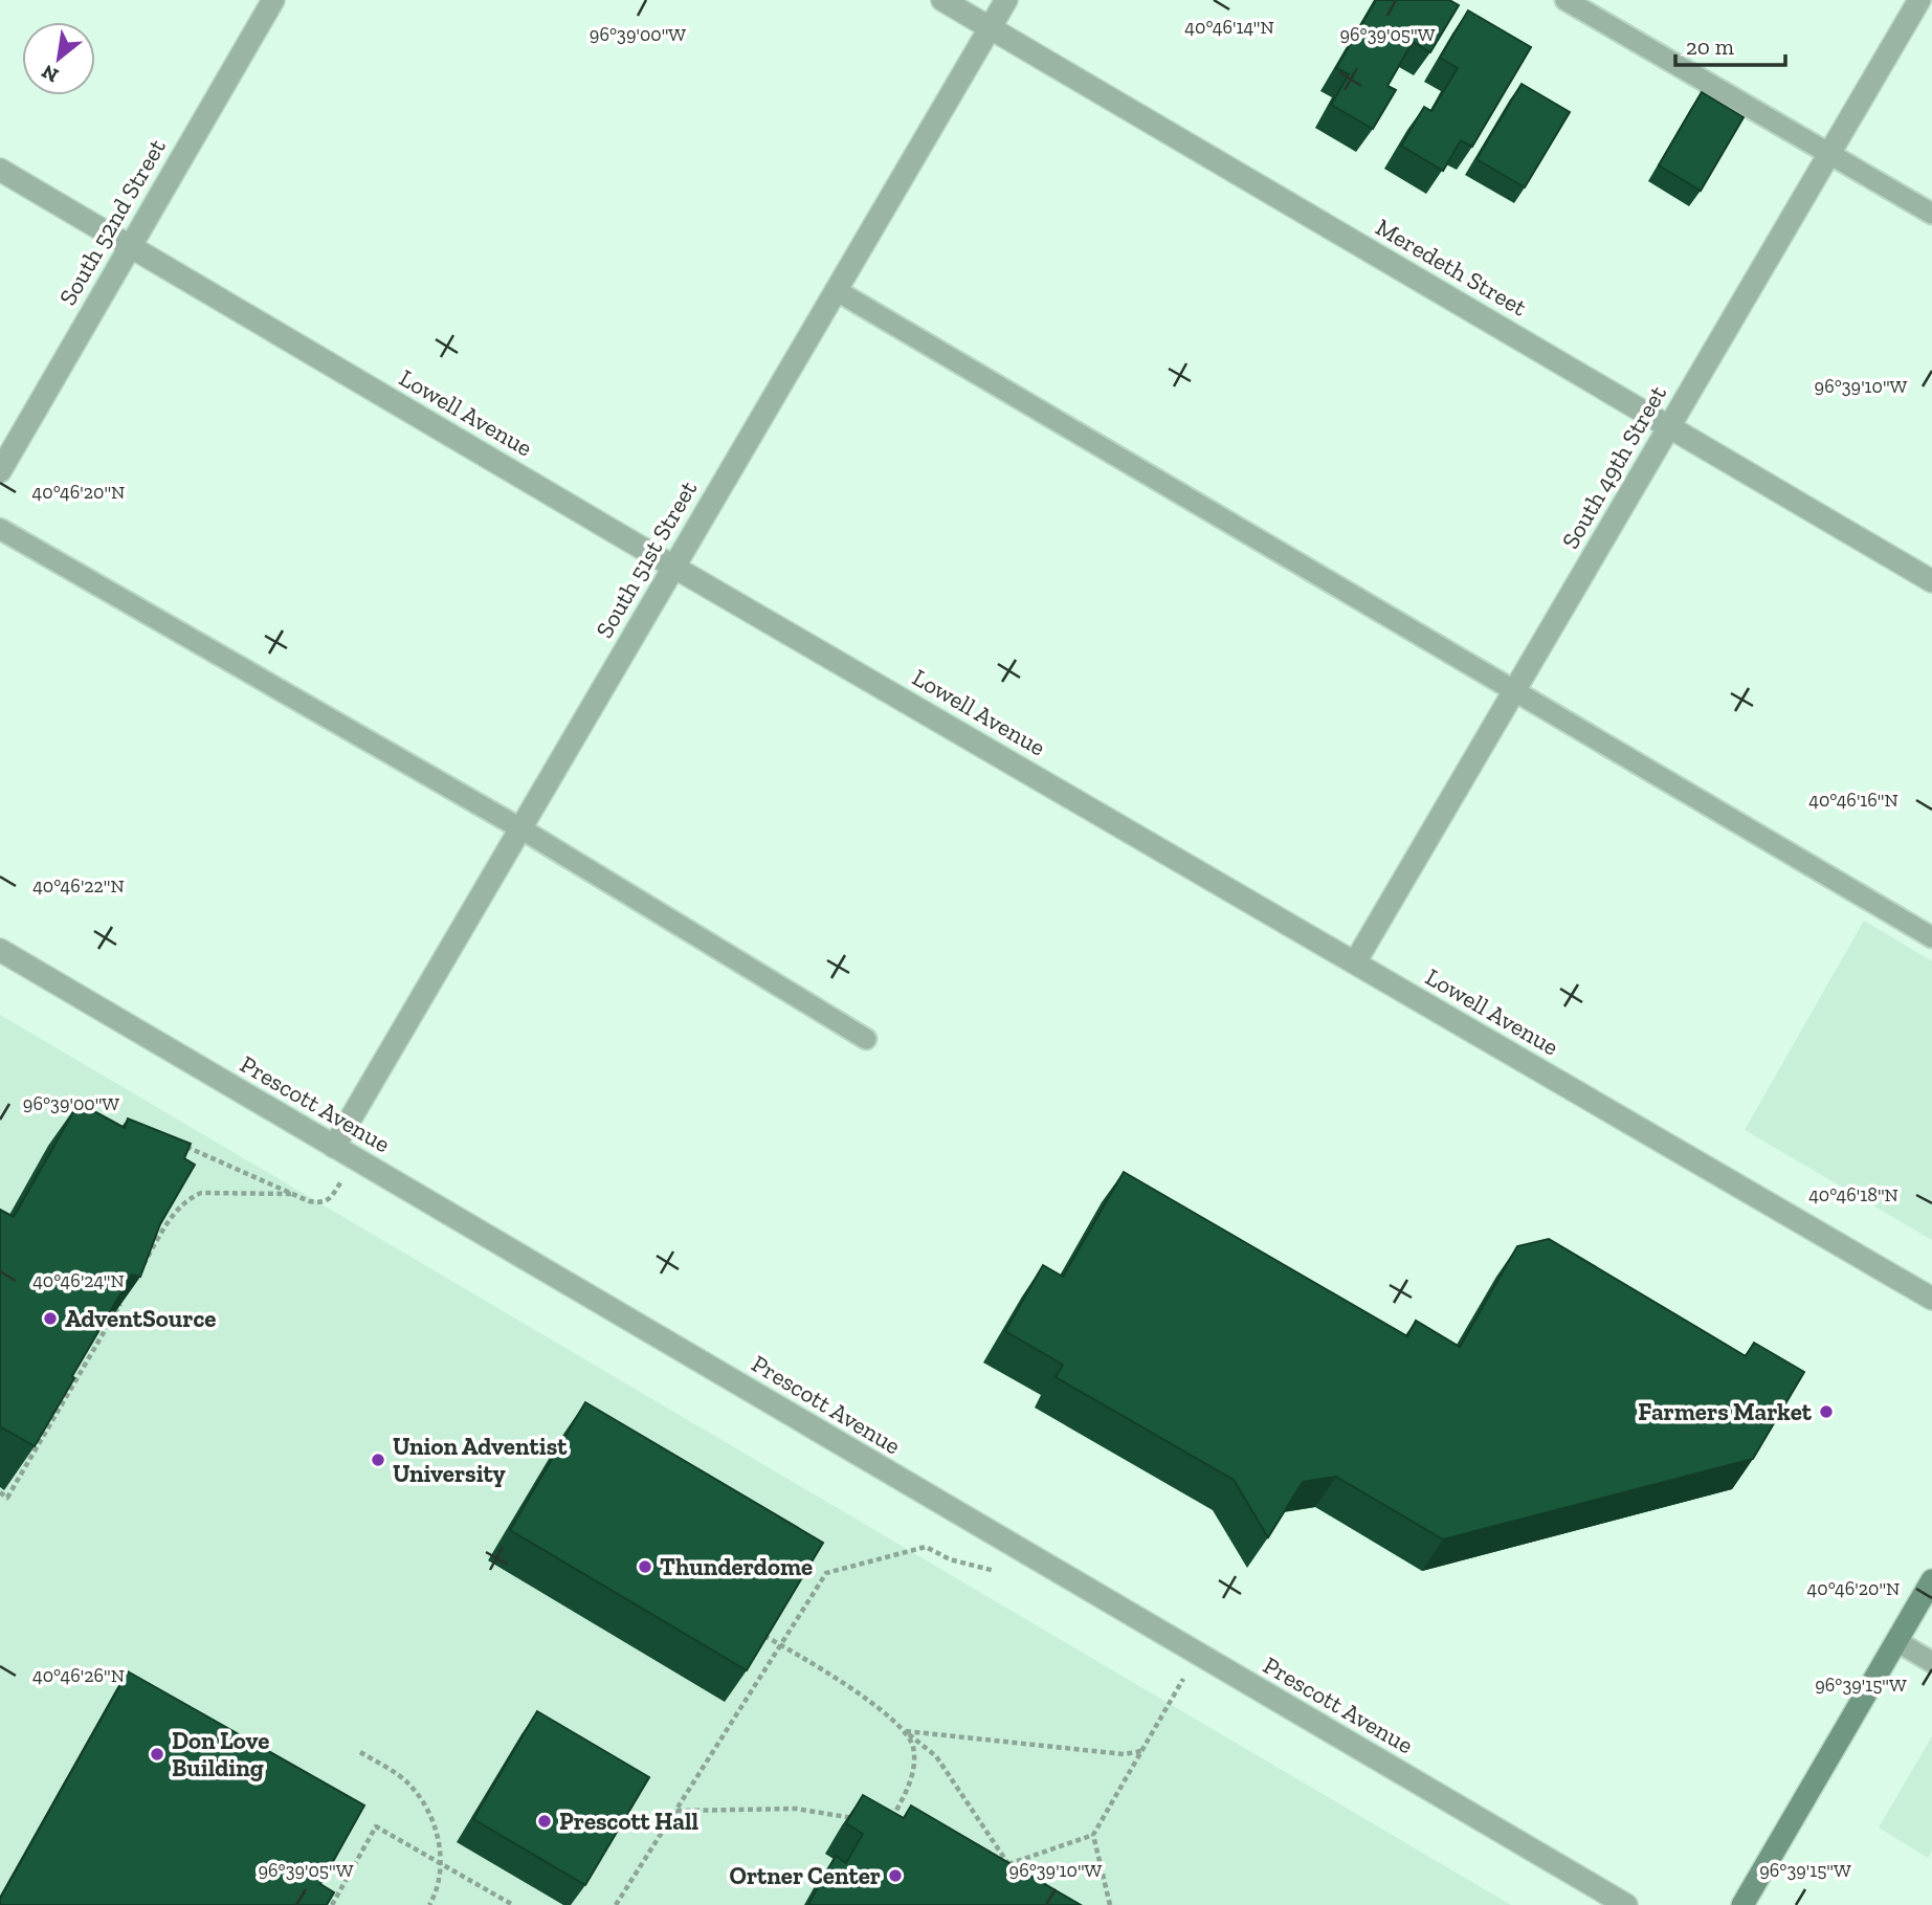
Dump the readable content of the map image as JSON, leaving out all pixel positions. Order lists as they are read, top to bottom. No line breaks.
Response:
{"streets":{"street":["South 52nd Street","Meredeth Street","Lowell Avenue","South 49th Street","South 51st Street","Prescott Avenue"]},"crossings":[["South 52nd Street","Lowell Avenue"],["Meredeth Street","South 49th Street"],["Meredeth Street","South 51st Street"],["Lowell Avenue","South 49th Street"],["Lowell Avenue","South 51st Street"],["South 51st Street","Prescott Avenue"]],"places":["AdventSource","Farmers Market","Union Adventist University","Thunderdome","Don Love Building","Prescott Hall","Ortner Center"],"scale_bar":"20 m","north":"bottom left","coordinates":["40°46'14\"N","96°39'00\"W","96°39'05\"W","96°39'10\"W","40°46'20\"N","40°46'16\"N","40°46'22\"N","40°46'18\"N","40°46'24\"N","40°46'26\"N","96°39'15\"W"]}
